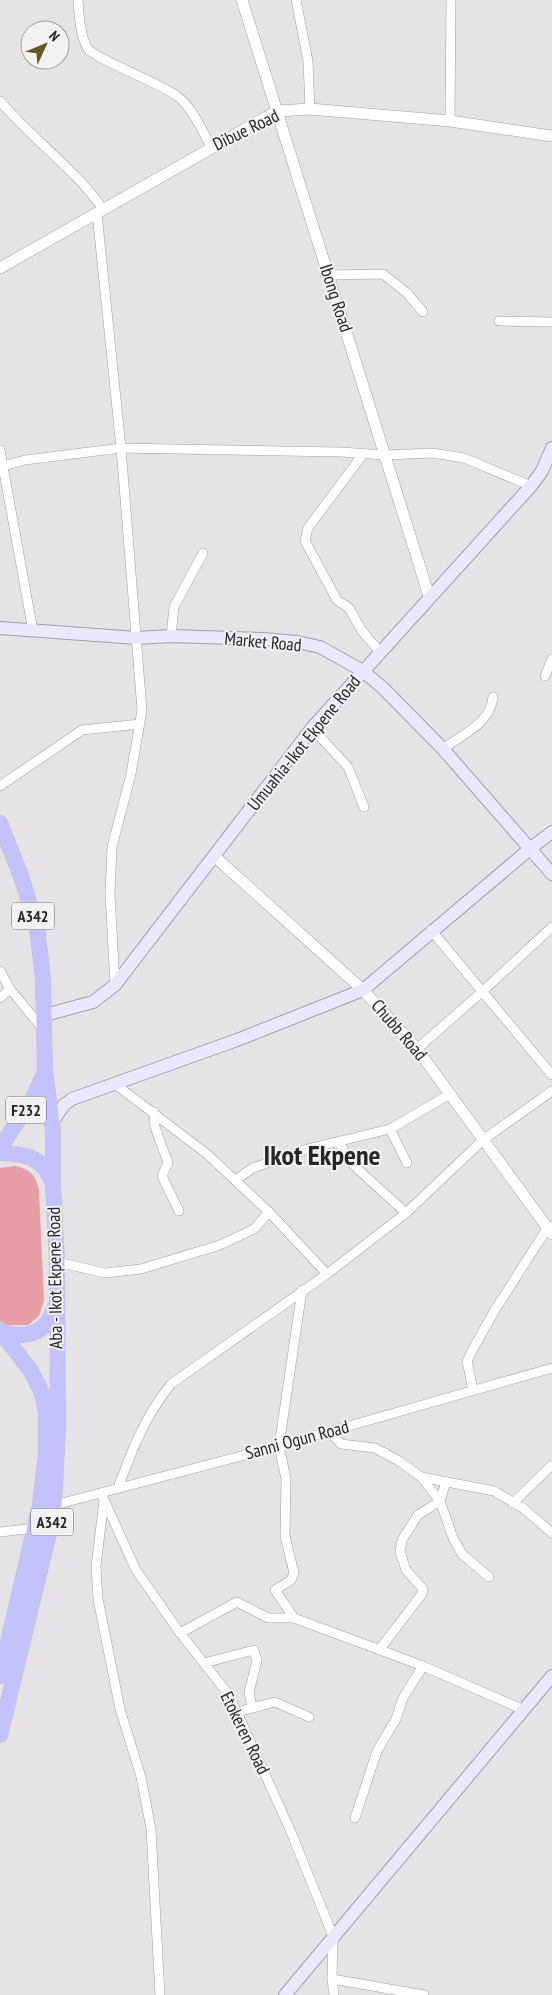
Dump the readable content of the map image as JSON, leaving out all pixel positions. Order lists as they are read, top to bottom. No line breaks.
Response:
{"streets":{"highway":["A342","F232","Aba - Ikot Ekpene Road"],"main road":["Market Road","Umuahia-Ikot Ekpene Road"],"street":["Dibue Road","Ibong Road","Chubb Road","Sanni Ogun Road","Etokeren Road"]},"crossings":[["Dibue Road","Ibong Road"],["Ibong Road","Umuahia-Ikot Ekpene Road"],["Market Road","Umuahia-Ikot Ekpene Road"],["Umuahia-Ikot Ekpene Road","Chubb Road"],["Umuahia-Ikot Ekpene Road","Aba - Ikot Ekpene Road"],["A342","Aba - Ikot Ekpene Road"],["A342","Sanni Ogun Road"],["F232","Aba - Ikot Ekpene Road"],["Aba - Ikot Ekpene Road","Sanni Ogun Road"],["Sanni Ogun Road","Etokeren Road"]],"districts":["Ikot Ekpene"],"north":"top right"}
